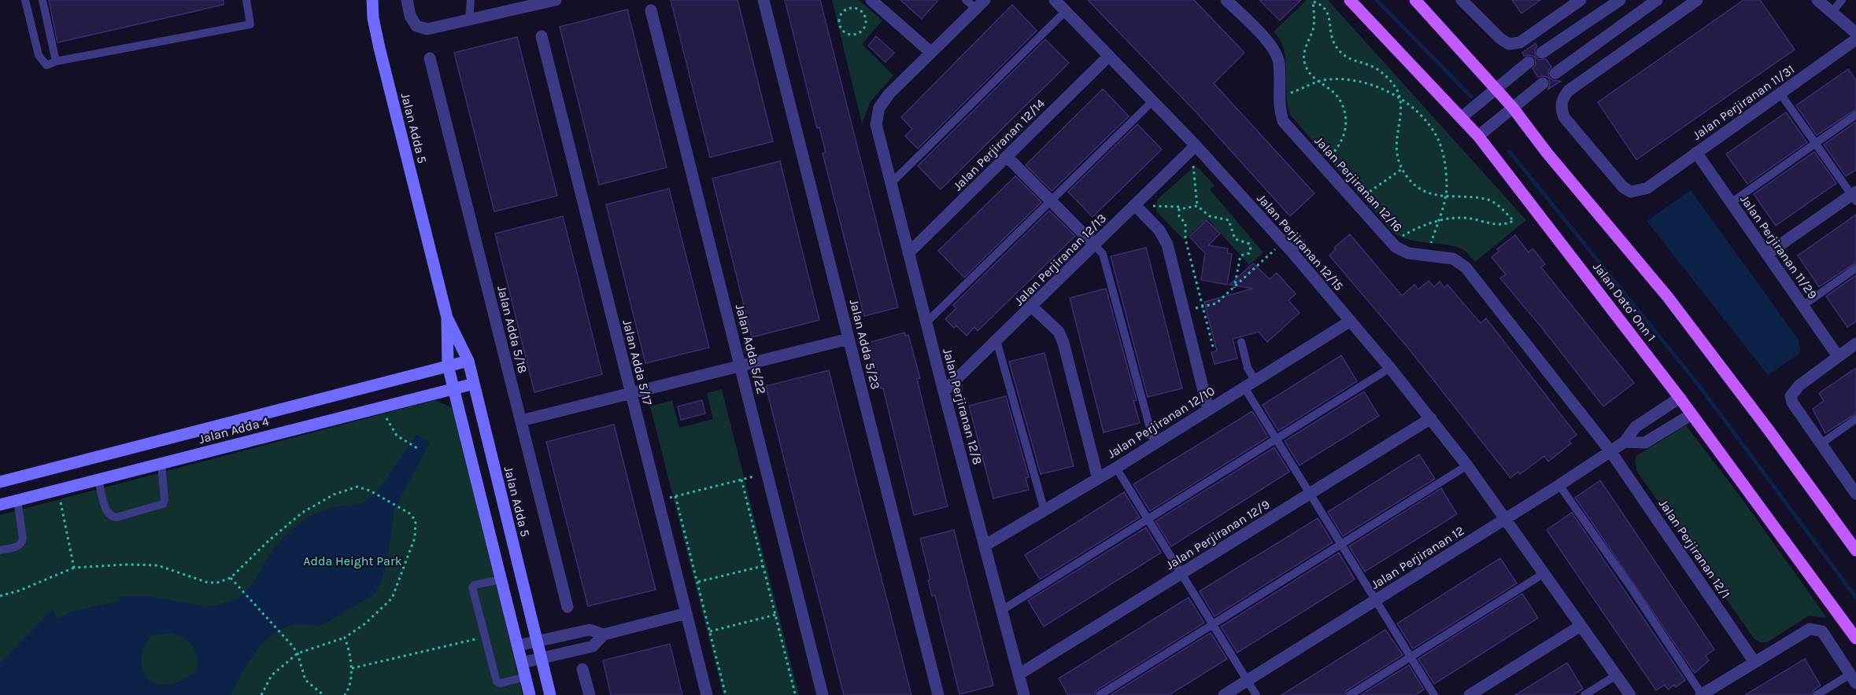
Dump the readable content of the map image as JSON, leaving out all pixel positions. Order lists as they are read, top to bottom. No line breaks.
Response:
{"streets":{"main road":["Jalan Adda 5","Jalan Dato' Onn 1","Jalan Adda 4"],"street":["Jalan Perjiranan 11/31","Jalan Perjiranan 12/14","Jalan Perjiranan 12/16","Jalan Perjiranan 12/15","Jalan Perjiranan 11/29","Jalan Perjiranan 12/13","Jalan Adda 5/18","Jalan Adda 5/23","Jalan Adda 5/22","Jalan Adda 5/17","Jalan Perjiranan 12/8","Jalan Perjiranan 12/10","Jalan Perjiranan 12/9","Jalan Perjiranan 12/1","Jalan Perjiranan 12"]},"crossings":[["Jalan Perjiranan 11/31","Jalan Perjiranan 11/29"],["Jalan Adda 5","Jalan Adda 4"],["Jalan Perjiranan 12/14","Jalan Perjiranan 12/15"],["Jalan Perjiranan 12/14","Jalan Perjiranan 12/8"],["Jalan Perjiranan 12/16","Jalan Perjiranan 12/1"],["Jalan Perjiranan 12/16","Jalan Perjiranan 12"],["Jalan Perjiranan 12/15","Jalan Perjiranan 12/13"],["Jalan Perjiranan 12/15","Jalan Perjiranan 12/10"],["Jalan Perjiranan 12/15","Jalan Perjiranan 12/9"],["Jalan Perjiranan 12/15","Jalan Perjiranan 12"],["Jalan Perjiranan 12/13","Jalan Perjiranan 12/8"],["Jalan Dato' Onn 1","Jalan Perjiranan 12"],["Jalan Perjiranan 12/8","Jalan Perjiranan 12/10"],["Jalan Perjiranan 12/8","Jalan Perjiranan 12/9"],["Jalan Perjiranan 12/1","Jalan Perjiranan 12"]],"parks":["Adda Height Park"]}
